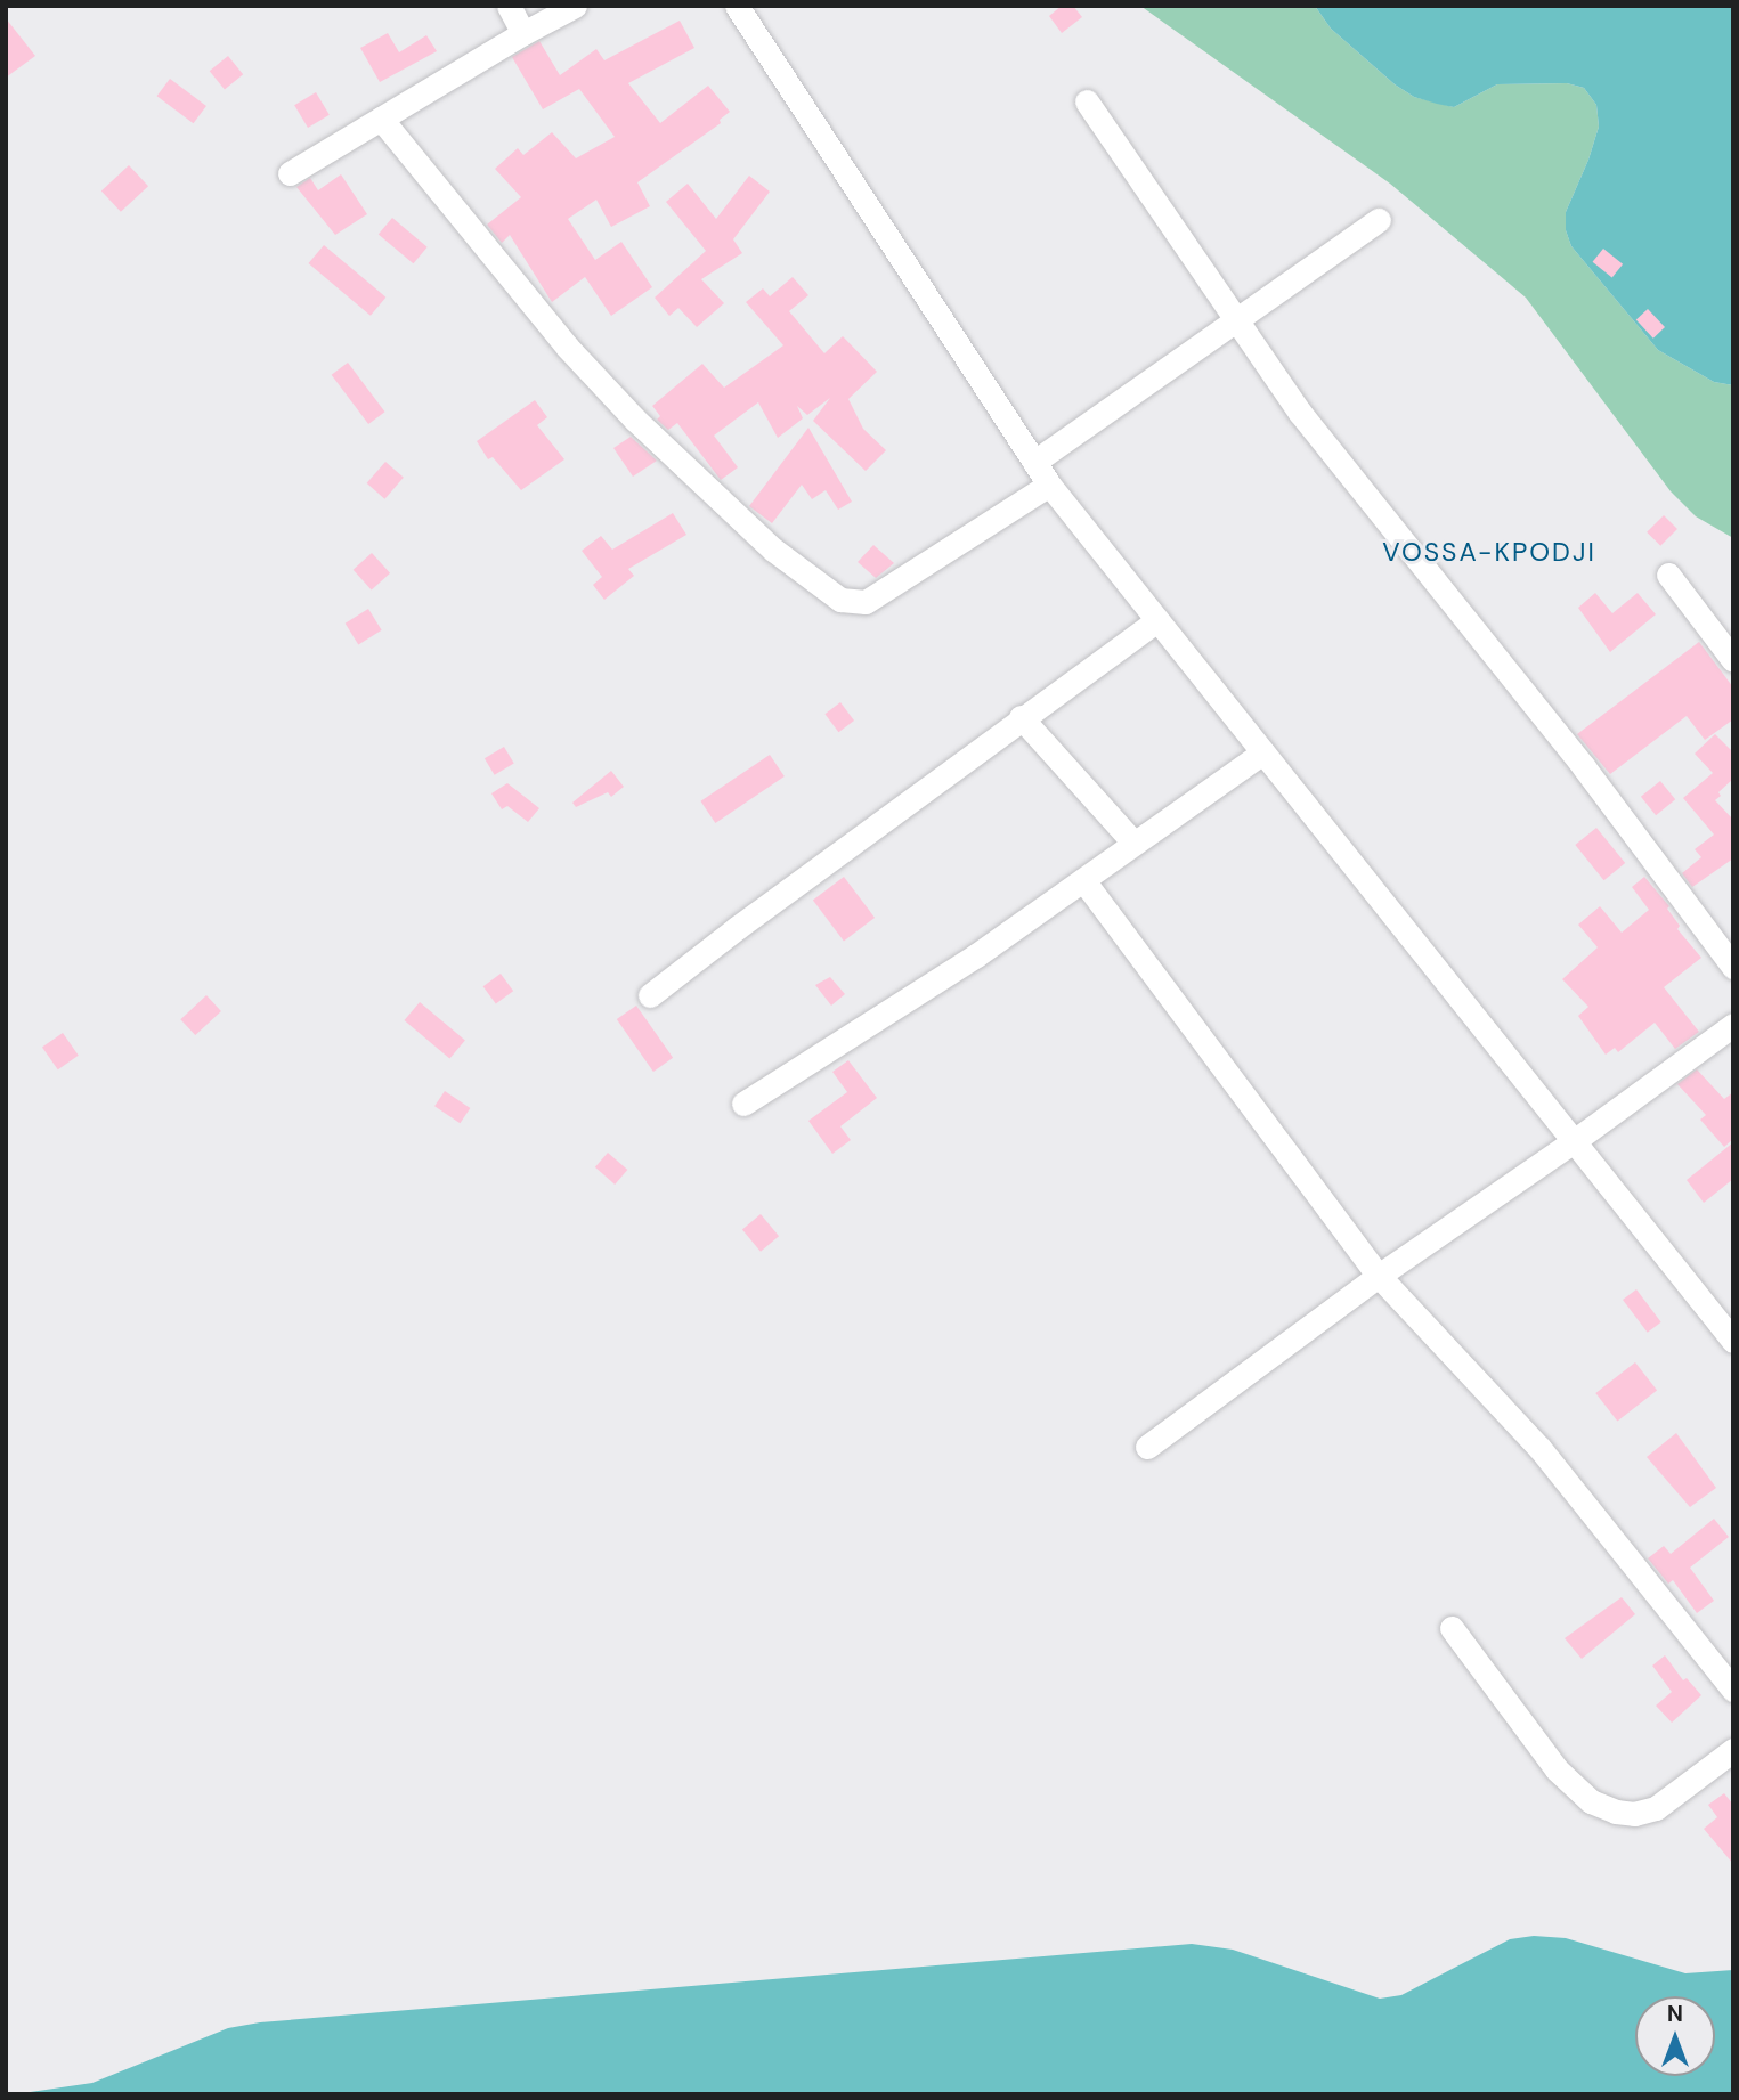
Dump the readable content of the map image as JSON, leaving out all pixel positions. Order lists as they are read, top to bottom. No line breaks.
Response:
{"districts":["VOSSA-KPODJI"],"north":"top"}
